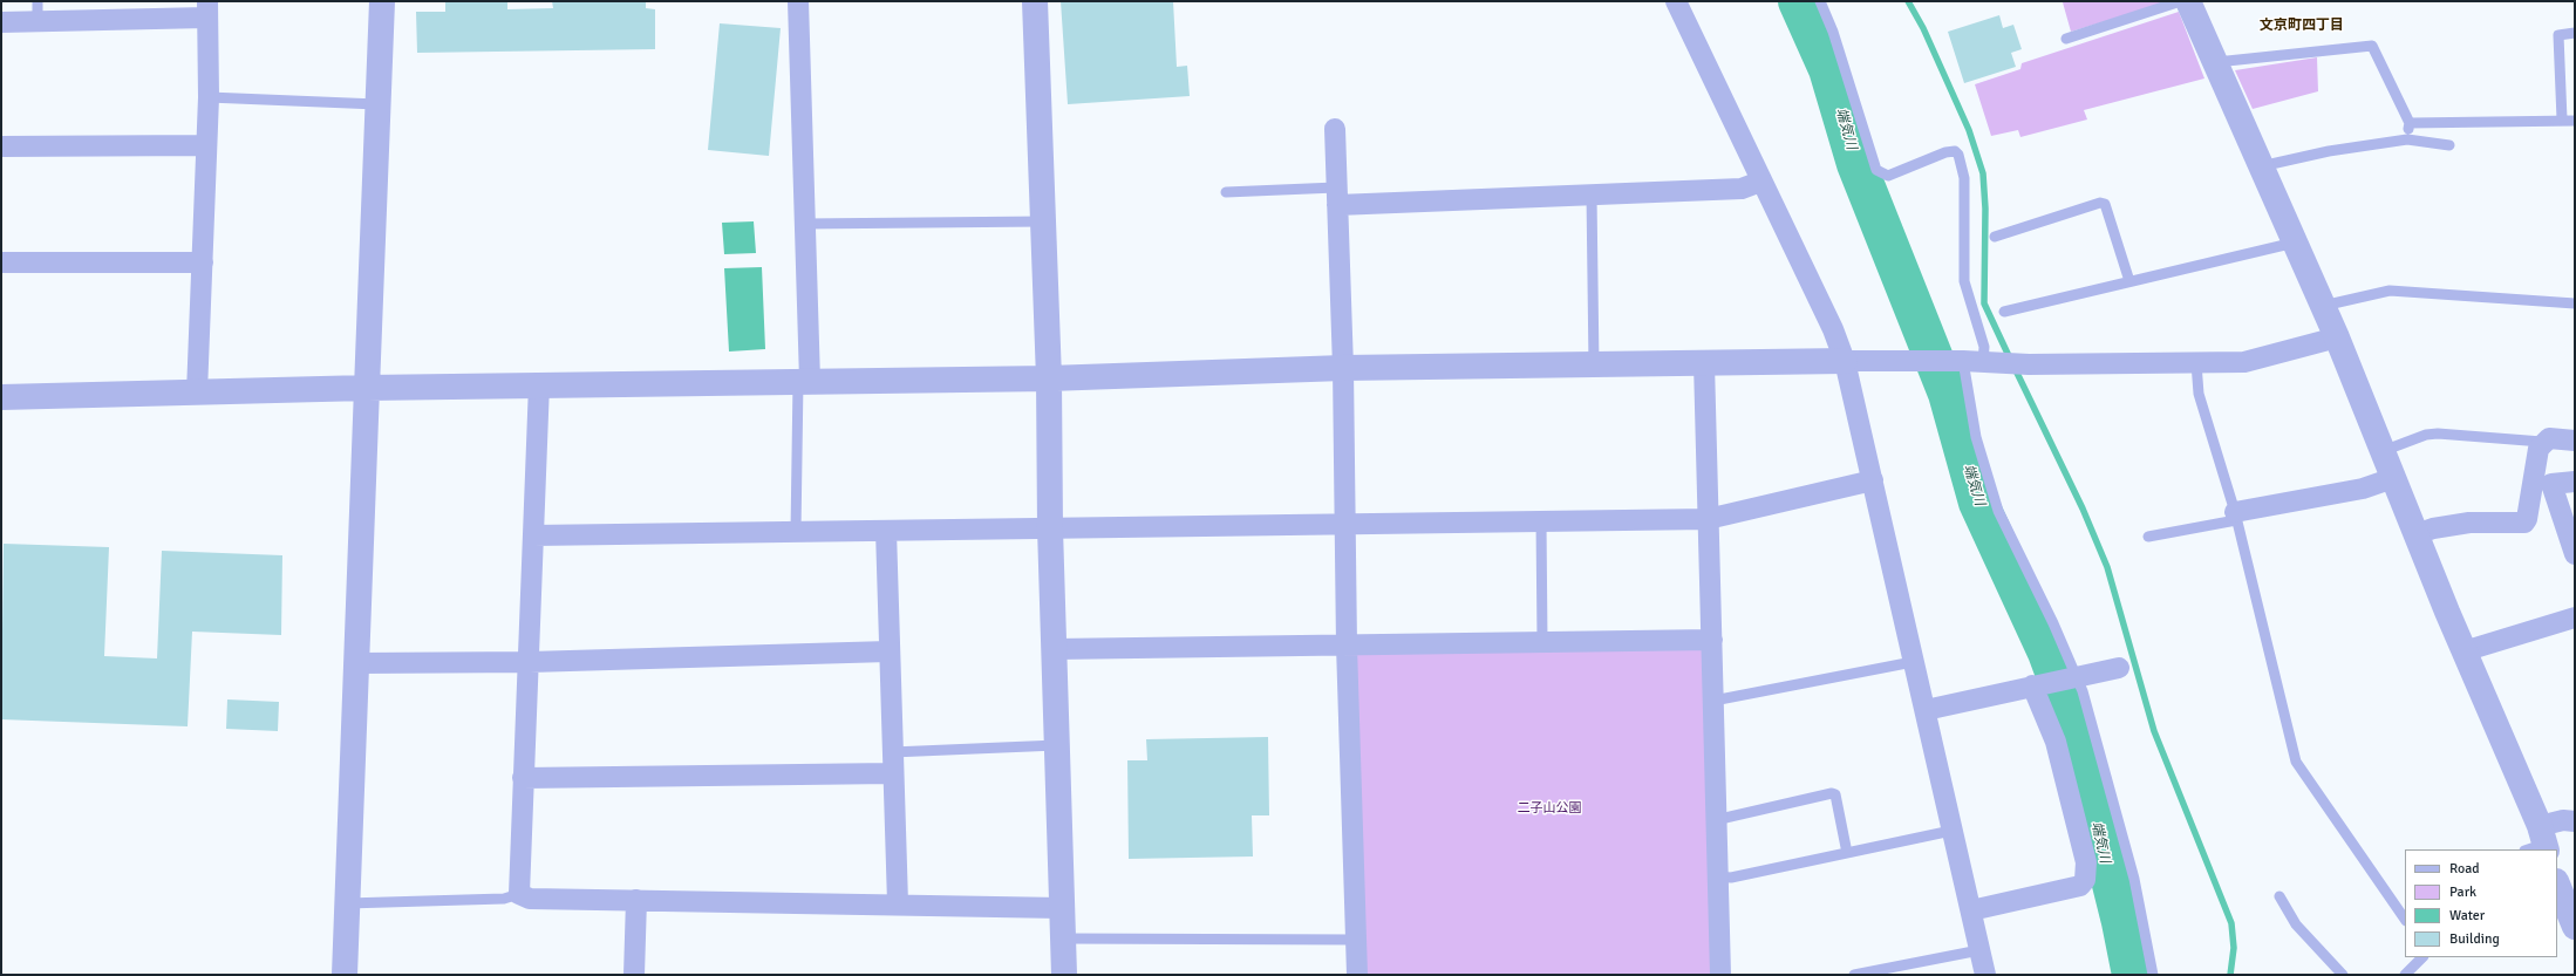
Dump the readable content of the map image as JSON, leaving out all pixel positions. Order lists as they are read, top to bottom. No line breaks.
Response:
{"districts":["文京町四丁目"],"water":["端気川"],"parks":["二子山公園"],"legend":["Road","Park","Water","Building"]}
